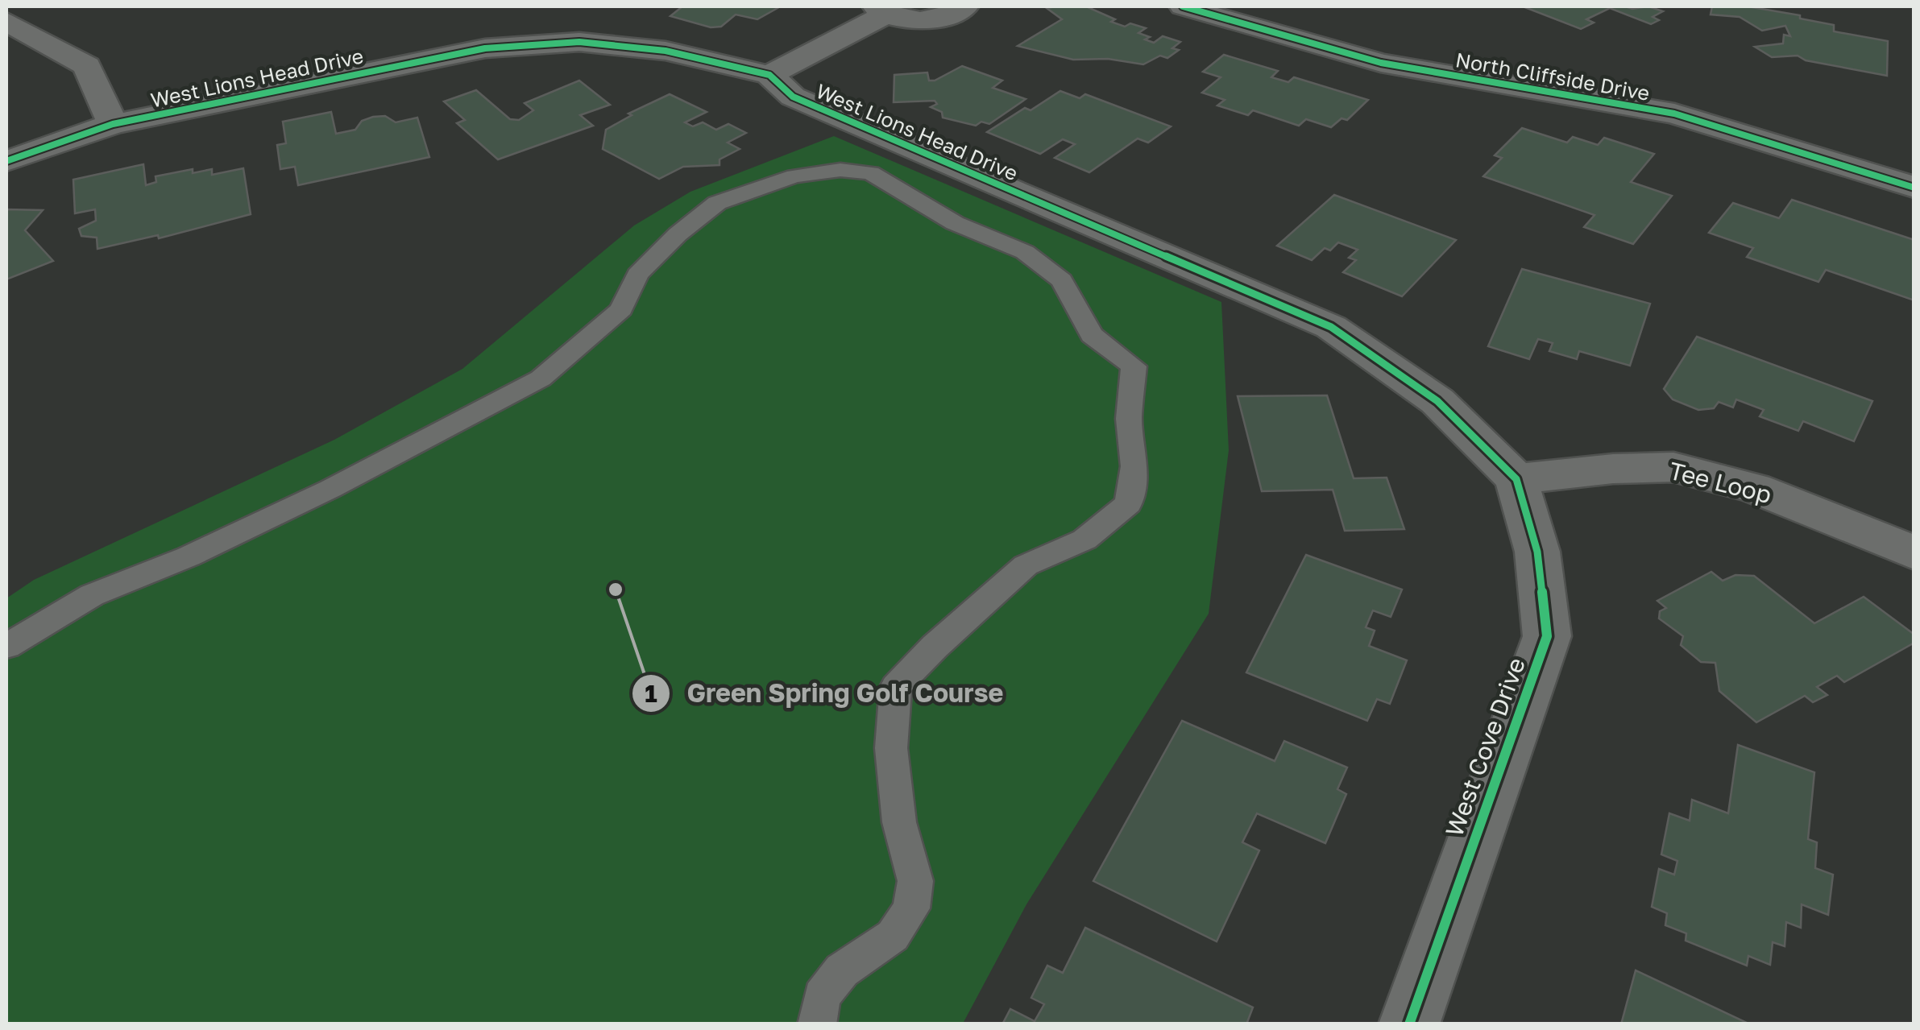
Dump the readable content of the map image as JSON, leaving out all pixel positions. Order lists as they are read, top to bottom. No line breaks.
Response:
{"streets":{"street":["North Cliffside Drive","West Lions Head Drive","Tee Loop","West Cove Drive"]},"crossings":[["West Lions Head Drive","Tee Loop"],["West Lions Head Drive","West Cove Drive"],["Tee Loop","West Cove Drive"]],"places":["Green Spring Golf Course"]}
